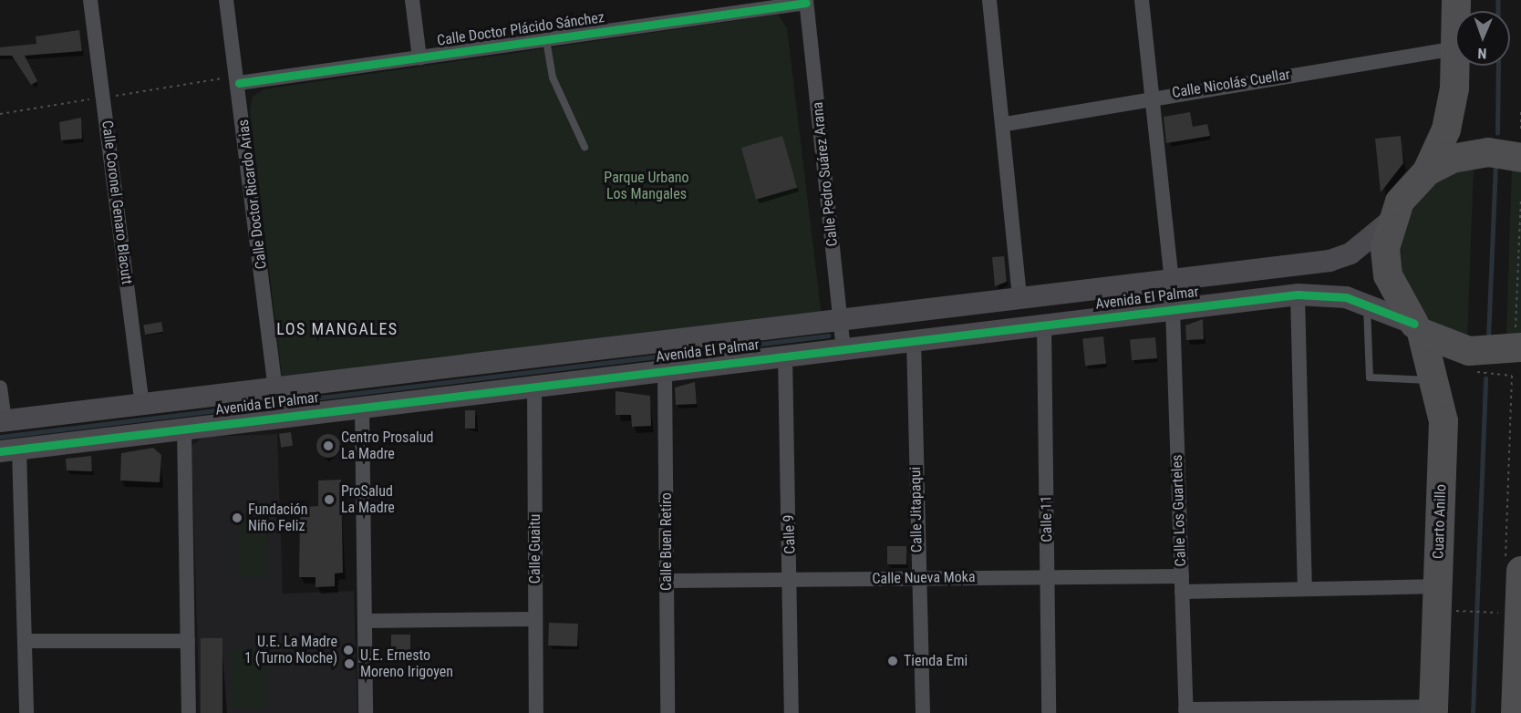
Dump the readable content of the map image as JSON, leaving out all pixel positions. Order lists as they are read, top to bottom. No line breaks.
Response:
{"streets":{"highway":["Cuarto Anillo"],"street":["Calle Doctor Plácido Sánchez","Calle Nicolás Cuellar","Calle Pedro Suárez Arana","Calle Doctor Ricardo Arias","Calle Coronel Genaro Blacutt","Avenida El Palmar","Calle Jitapaqui","Calle Los Guarteles","Calle 11","Calle 9","Calle Buen Retiro","Calle Guaitu","Calle Nueva Moka"]},"crossings":[["Calle Doctor Plácido Sánchez","Calle Pedro Suárez Arana"],["Calle Doctor Plácido Sánchez","Calle Doctor Ricardo Arias"],["Calle Pedro Suárez Arana","Avenida El Palmar"],["Calle Doctor Ricardo Arias","Avenida El Palmar"],["Calle Coronel Genaro Blacutt","Avenida El Palmar"],["Avenida El Palmar","Calle Jitapaqui"],["Avenida El Palmar","Calle Los Guarteles"],["Avenida El Palmar","Calle 11"],["Avenida El Palmar","Cuarto Anillo"],["Avenida El Palmar","Calle 9"],["Avenida El Palmar","Calle Buen Retiro"],["Avenida El Palmar","Calle Guaitu"],["Calle Jitapaqui","Calle Nueva Moka"],["Calle Los Guarteles","Calle Nueva Moka"],["Calle 11","Calle Nueva Moka"],["Cuarto Anillo","Calle Nueva Moka"],["Calle 9","Calle Nueva Moka"],["Calle Buen Retiro","Calle Nueva Moka"]],"districts":["LOS MANGALES"],"parks":["Parque Urbano Los Mangales"],"places":["Centro Prosalud La Madre","ProSalud La Madre","Fundación Niño Feliz","U.E. La Madre 1 (Turno Noche)","Tienda Emi","U.E. Ernesto Moreno Irigoyen"],"north":"bottom"}
